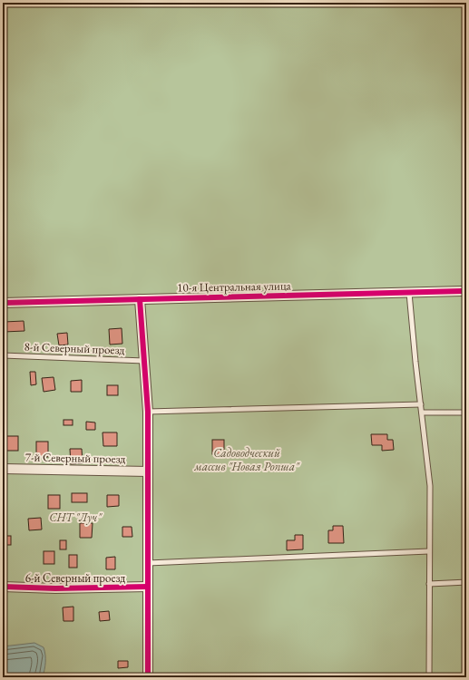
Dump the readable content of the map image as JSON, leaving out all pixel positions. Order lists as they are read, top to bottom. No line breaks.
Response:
{"streets":{"street":["10-я Центральная улица","7-й Северный проезд","6-й Северный проезд"],"lane":["8-й Северный проезд"]},"parks":["Садоводческий массив \"Новая Ропша\"","СНТ \"Луч\""]}
